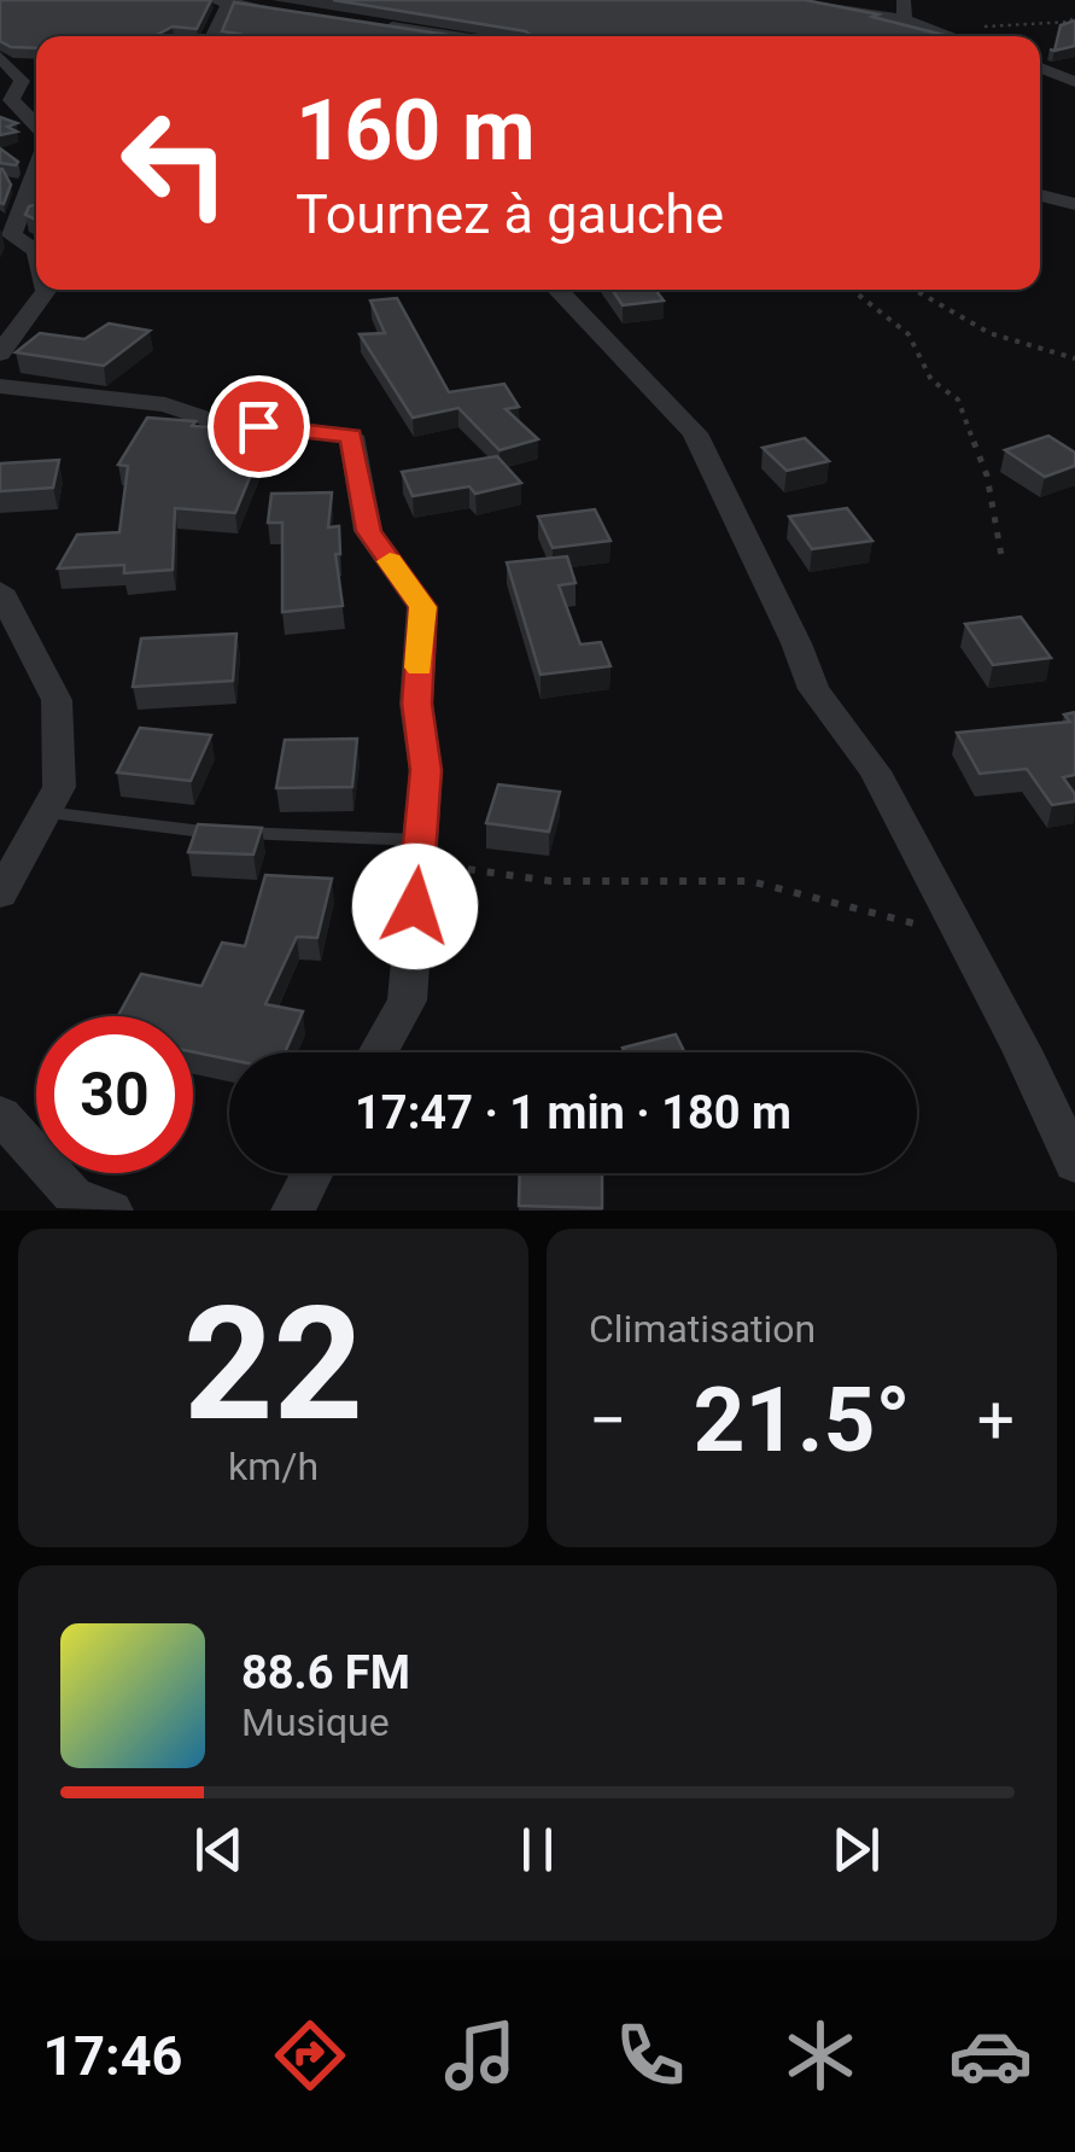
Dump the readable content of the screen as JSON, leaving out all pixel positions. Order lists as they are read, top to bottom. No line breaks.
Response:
{"page":{"turn":["160 m","Tournez à gauche"],"limit":"30","trip":"17:47 · 1 min · 180 m","tile":[["22","km/h"],"Climatisation"],"heat":["−","21.5°","+"],"song":["88.6 FM","Musique"],"tabs":"17:46"}}
